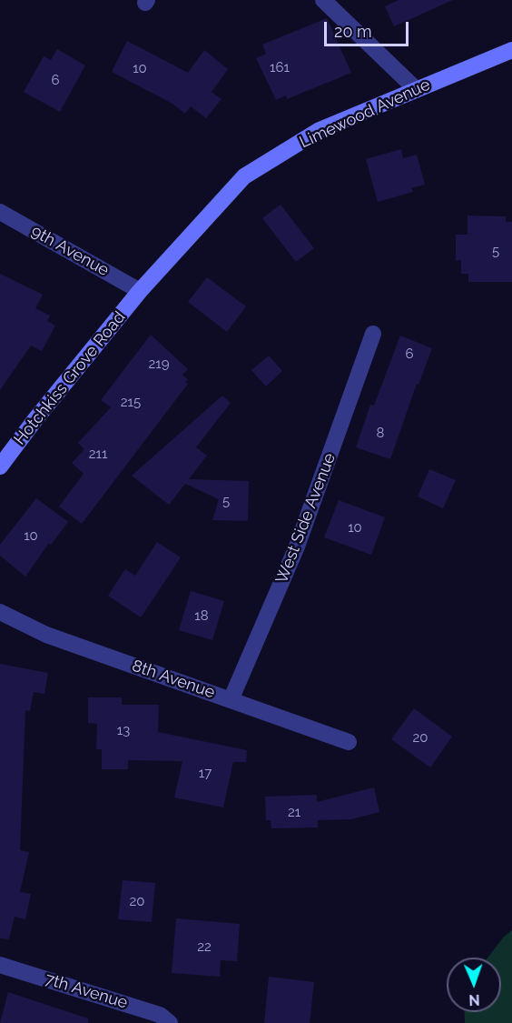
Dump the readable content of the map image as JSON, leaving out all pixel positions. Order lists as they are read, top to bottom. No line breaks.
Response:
{"streets":{"main road":["Limewood Avenue","Hotchkiss Grove Road"],"street":["9th Avenue","West Side Avenue","8th Avenue","7th Avenue"]},"crossings":[["Limewood Avenue","9th Avenue"],["Limewood Avenue","Hotchkiss Grove Road"],["9th Avenue","Hotchkiss Grove Road"],["West Side Avenue","8th Avenue"]],"house_numbers":["161","10","6","5","6","219","215","8","211","5","10","10","18","13","20","17","21","20","22"],"scale_bar":"20 m","north":"bottom"}
